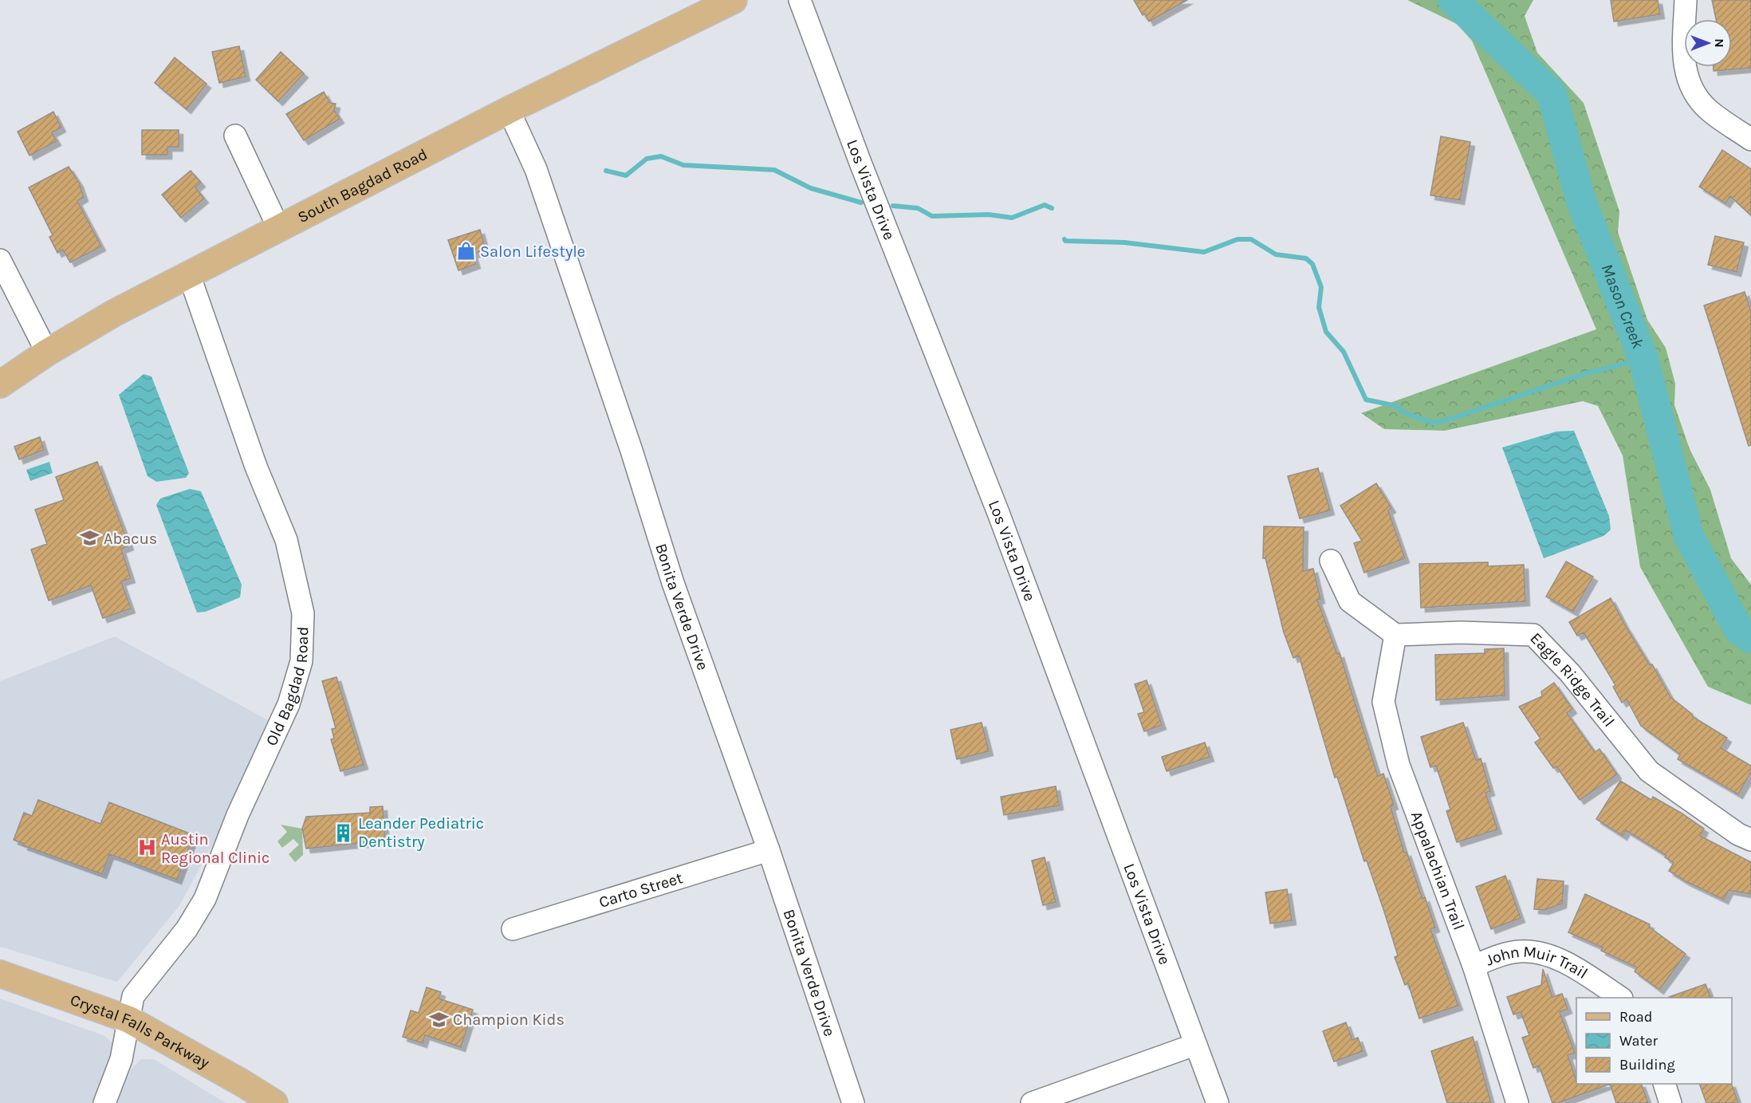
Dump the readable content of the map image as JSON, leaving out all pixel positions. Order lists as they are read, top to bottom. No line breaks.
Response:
{"streets":{"main road":["South Bagdad Road","Crystal Falls Parkway"],"street":["Los Vista Drive","Bonita Verde Drive","Eagle Ridge Trail","Old Bagdad Road","Appalachian Trail","Carto Street","John Muir Trail"]},"crossings":[["South Bagdad Road","Bonita Verde Drive"],["South Bagdad Road","Old Bagdad Road"],["Bonita Verde Drive","Carto Street"],["Eagle Ridge Trail","Appalachian Trail"],["Old Bagdad Road","Crystal Falls Parkway"],["Appalachian Trail","John Muir Trail"]],"water":["Mason Creek"],"places":{"shop":["Salon Lifestyle"],"school or university":["Abacus","Champion Kids"],"building":["Leander Pediatric Dentistry"],"hospital":["Austin Regional Clinic"]},"legend":["Road","Water","Building"],"north":"right"}
